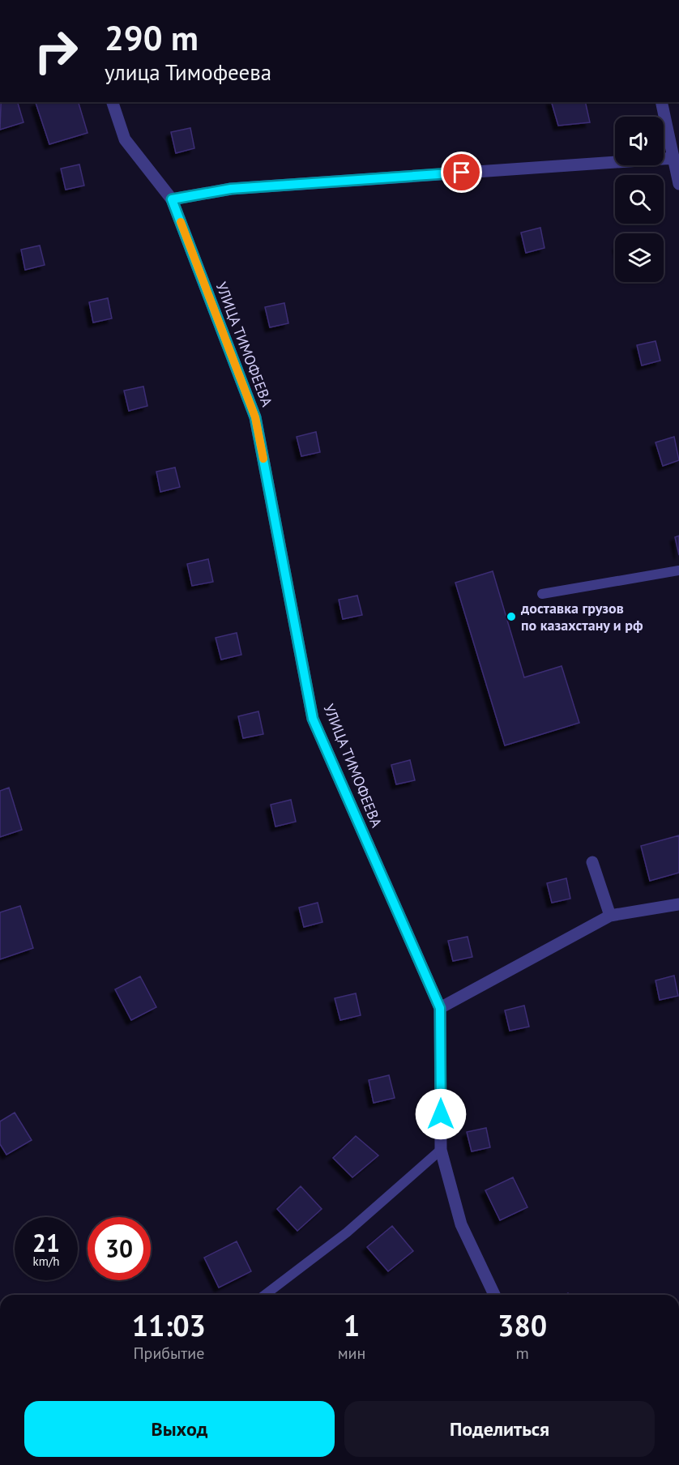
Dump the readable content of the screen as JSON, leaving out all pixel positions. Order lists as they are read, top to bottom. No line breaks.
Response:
{"streets":{"street":["УЛИЦА ТИМОФЕЕВА"]},"places":["доставка грузов по казахстану и рф"],"page":{"turn":["290 m","улица Тимофеева"],"speed":"21 km/h","limit":"30","eta":["11:03","Прибытие","1","мин","380","m"],"buttons":["Выход","Поделиться"]}}
